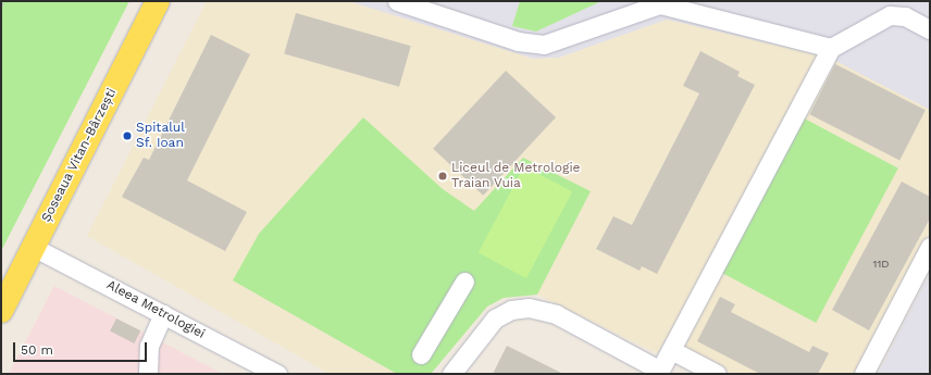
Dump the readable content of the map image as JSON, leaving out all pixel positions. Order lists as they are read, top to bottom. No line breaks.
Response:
{"streets":{"main road":["Șoseaua Vitan-Bârzești"],"street":["Aleea Metrologiei"]},"crossings":[["Șoseaua Vitan-Bârzești","Aleea Metrologiei"]],"places":["Spitalul Sf. Ioan","Liceul de Metrologie Traian Vuia"],"house_numbers":["11D"],"scale_bar":"50 m"}
